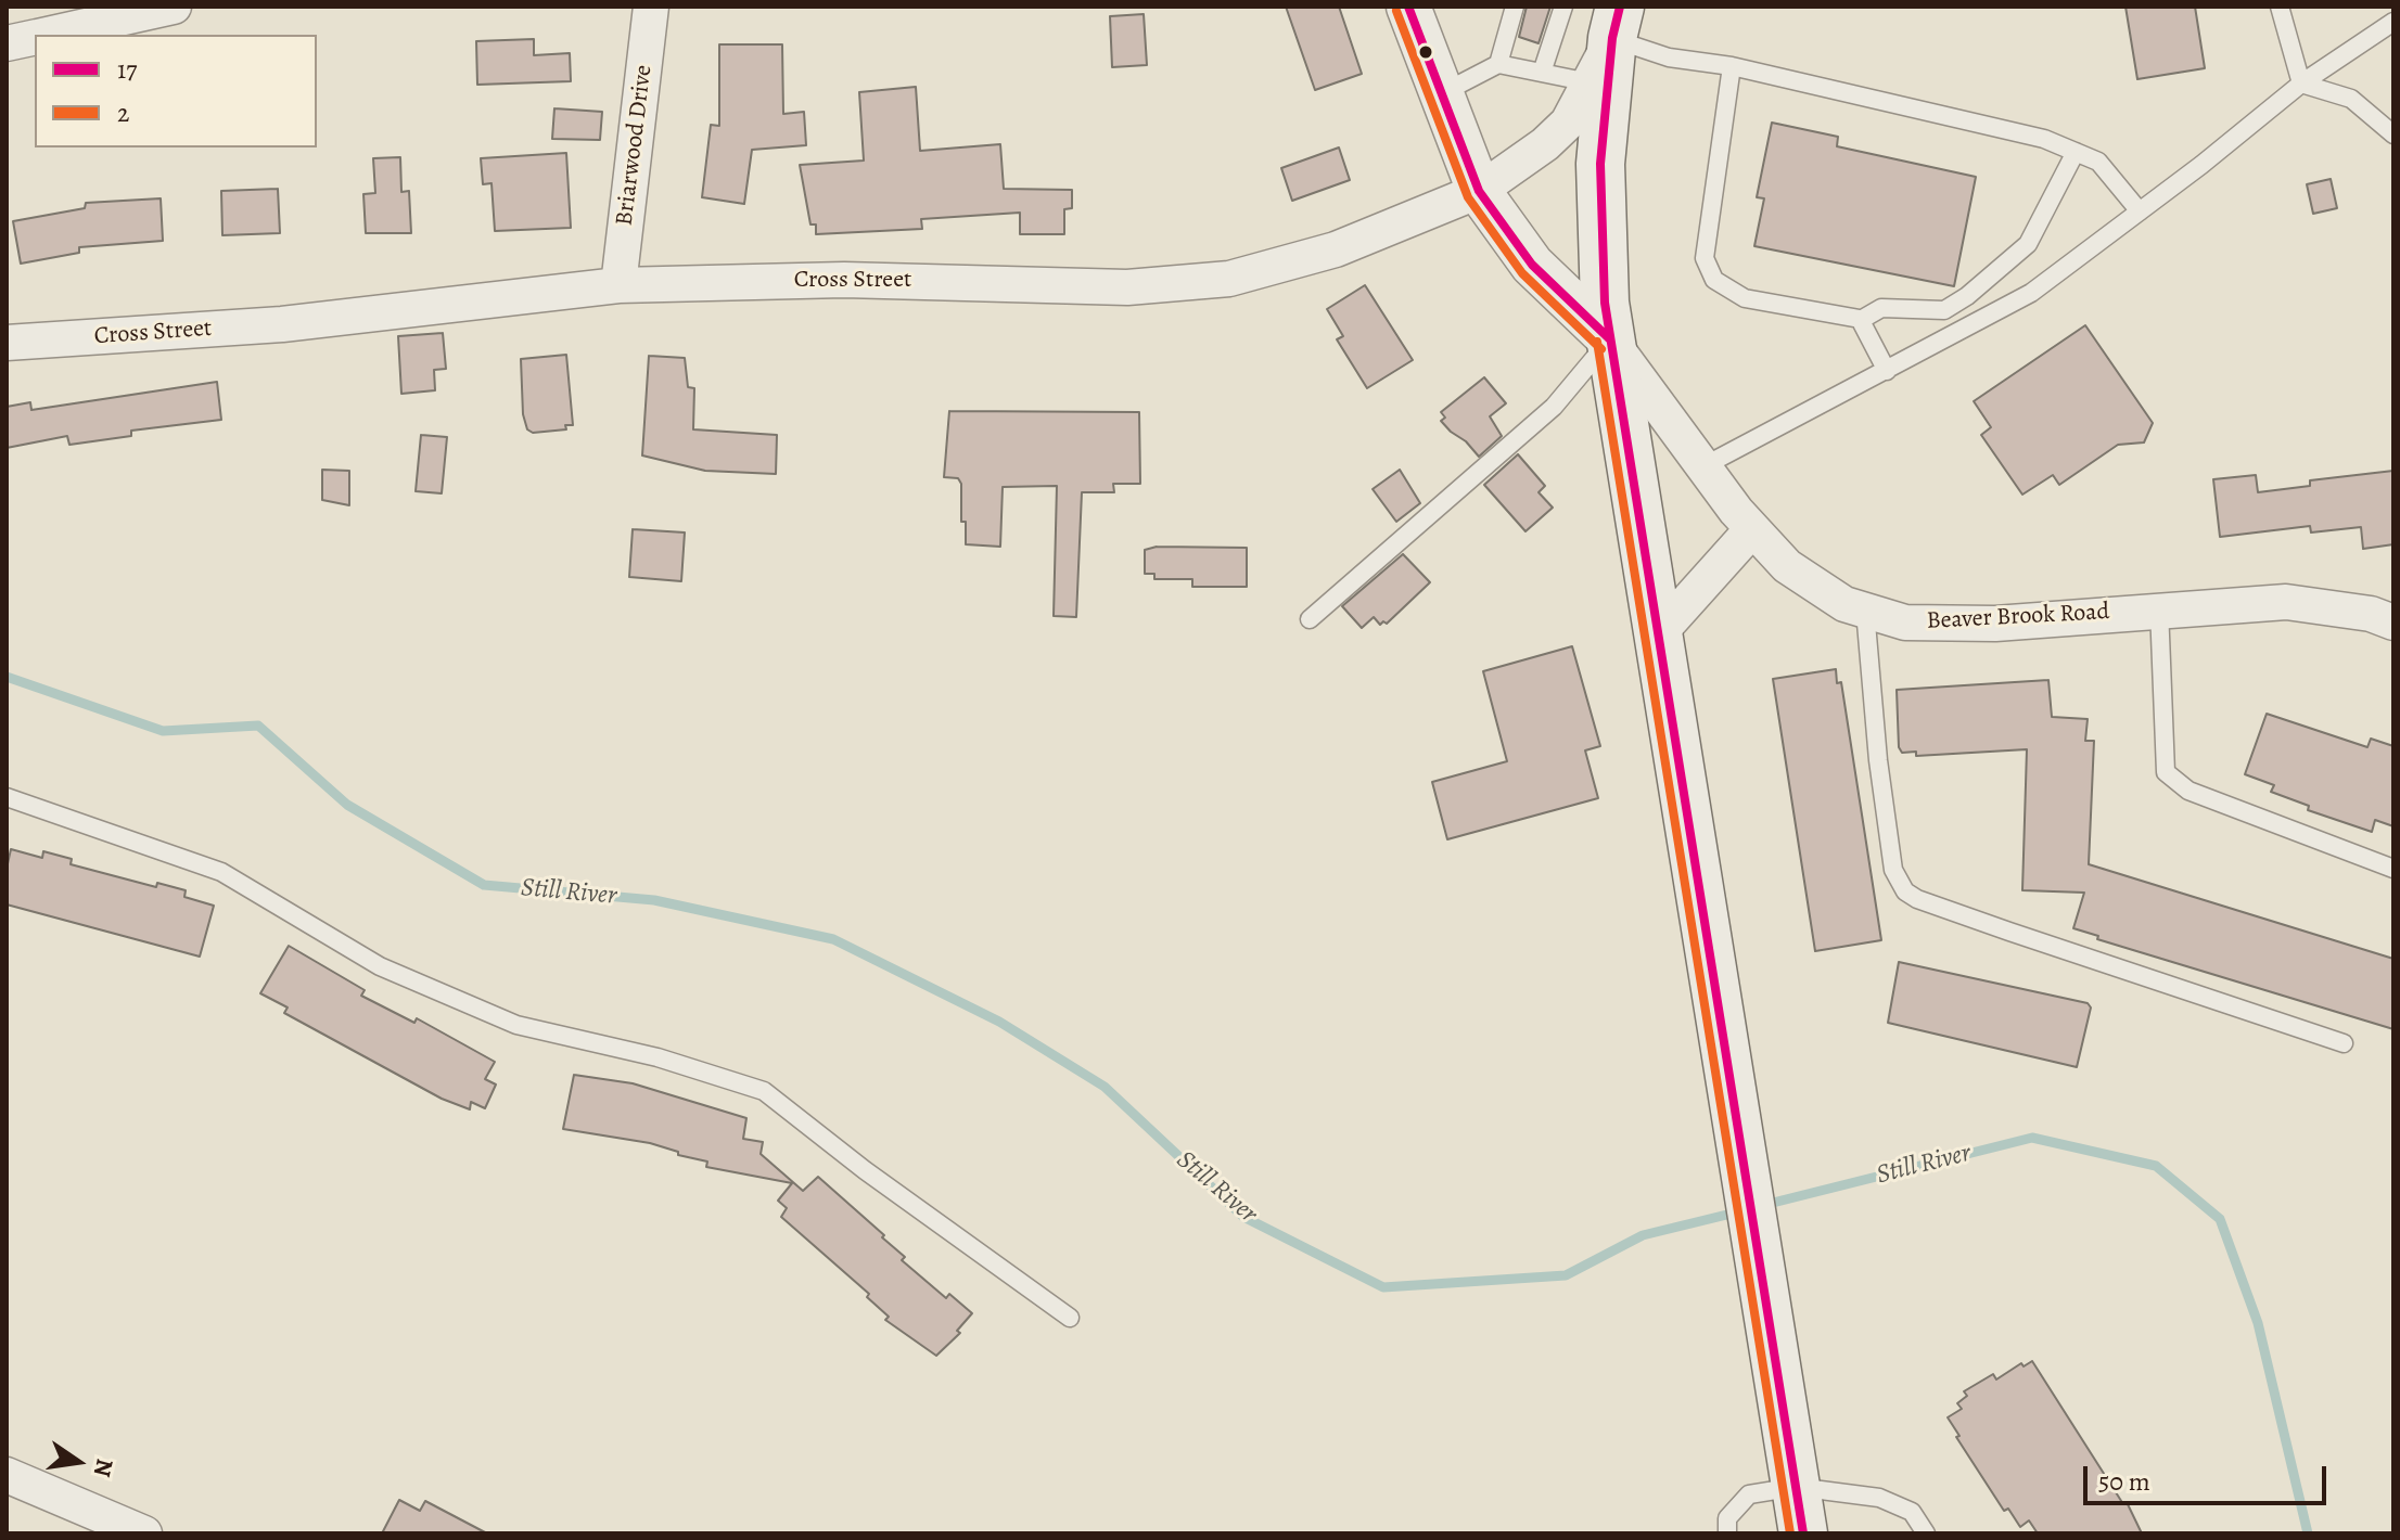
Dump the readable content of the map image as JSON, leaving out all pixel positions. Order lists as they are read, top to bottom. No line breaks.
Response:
{"streets":{"street":["Briarwood Drive","Cross Street","Beaver Brook Road"]},"crossings":[["Briarwood Drive","Cross Street"]],"water":["Still River"],"lines":["transit line 17","transit line 2"],"legend":["17","2"],"scale_bar":"50 m","north":"right"}
